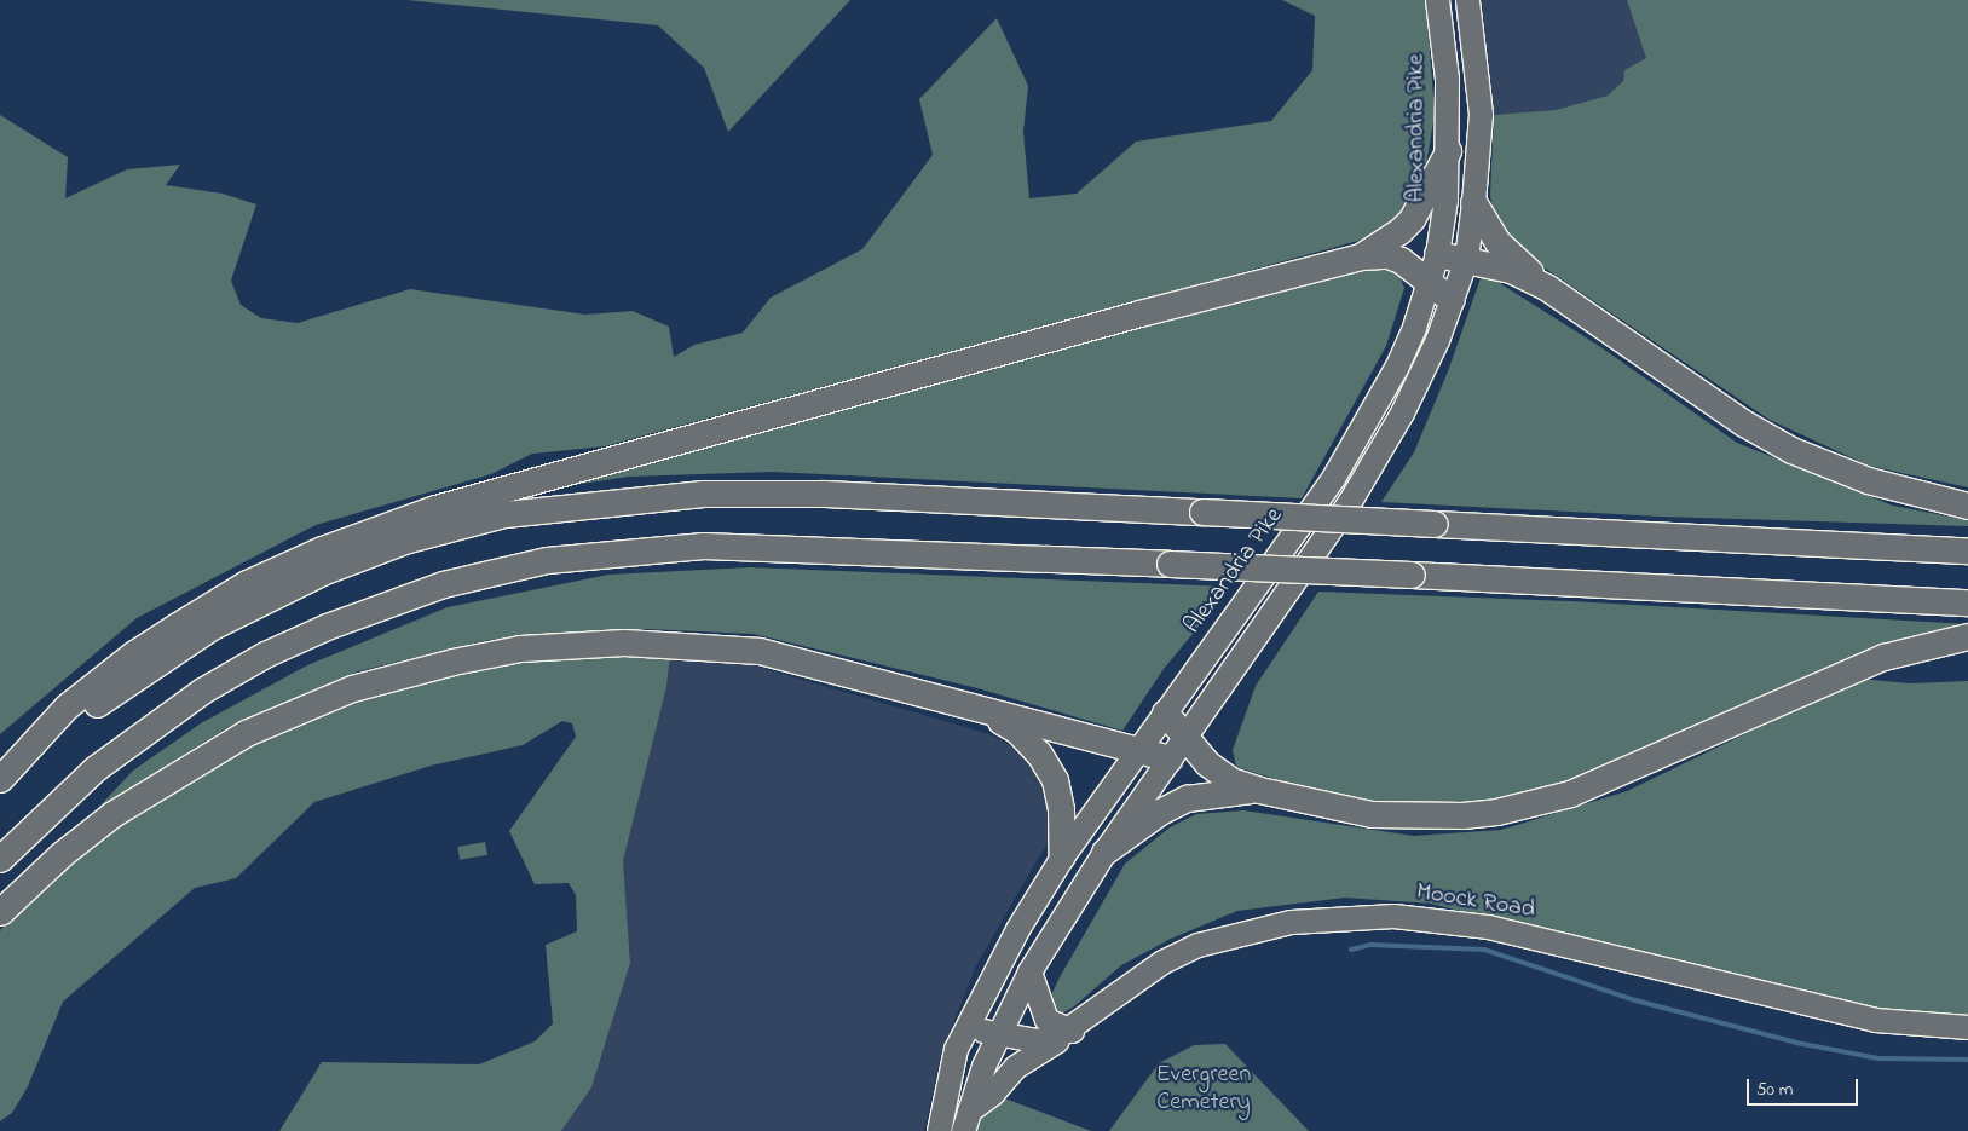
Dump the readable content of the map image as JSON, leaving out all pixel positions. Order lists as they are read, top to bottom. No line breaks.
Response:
{"streets":{"main road":["Alexandria Pike","Moock Road"]},"crossings":[["Alexandria Pike","Moock Road"]],"parks":["Evergreen Cemetery"],"scale_bar":"50 m"}
